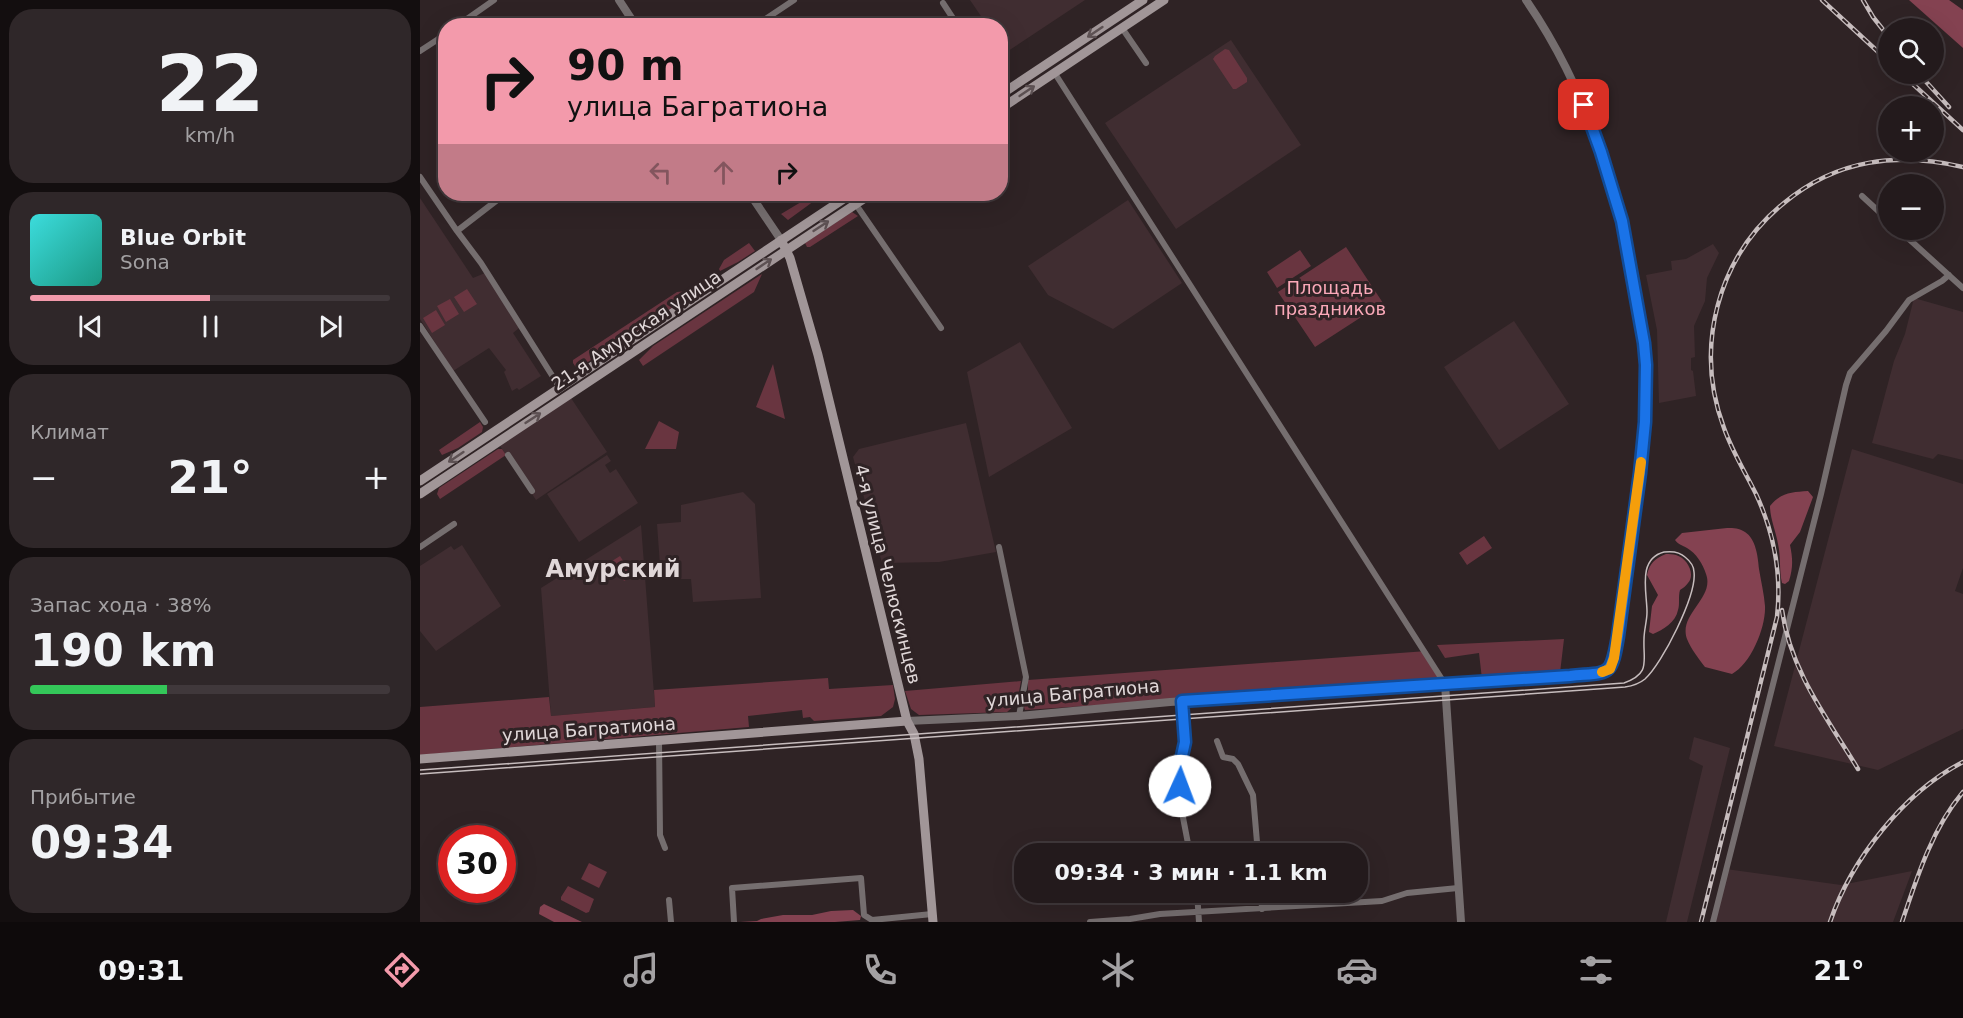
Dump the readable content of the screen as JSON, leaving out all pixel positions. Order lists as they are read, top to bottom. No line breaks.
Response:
{"streets":{"main road":["21-я Амурская улица","4-я улица Челюскинцев","улица Багратиона"]},"crossings":[["21-я Амурская улица","4-я улица Челюскинцев"],["4-я улица Челюскинцев","улица Багратиона"]],"districts":["Амурский"],"parks":["Площадь праздников"],"page":{"tile":[["22","km/h"],"Климат",["Запас хода · 38%","190 km"],["Прибытие","09:34"]],"map_buttons":["+","−"],"turn":["90 m","улица Багратиона"],"song":["Blue Orbit","Sona"],"heat":["−","21°","+"],"limit":"30","trip":"09:34 · 3 мин · 1.1 km","tabs":["09:31","21°"]}}
